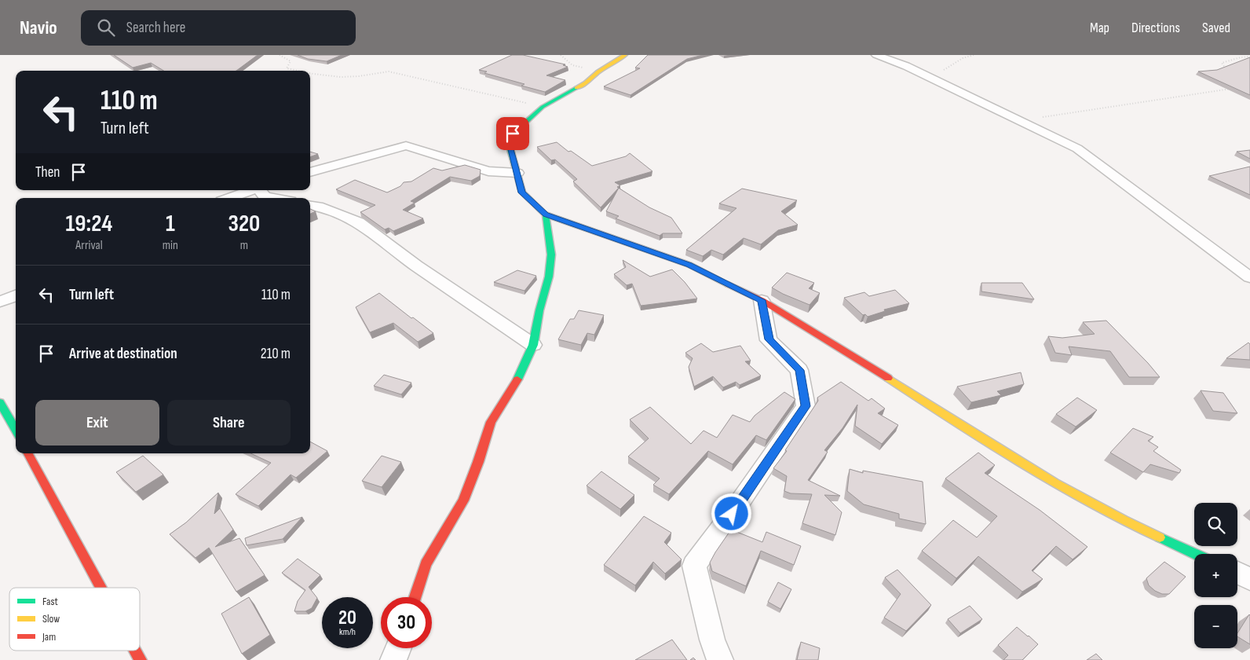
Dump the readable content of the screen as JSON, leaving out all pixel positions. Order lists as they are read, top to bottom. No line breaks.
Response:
{"legend":["Fast","Slow","Jam"],"page":{"header":"Navio","search":"Search here","nav":["Map","Directions","Saved"],"turn":["110 m","Turn left"],"then":"Then","eta":["19:24","Arrival","1","min","320","m"],"list":[{"name":"Turn left","value":"110 m"},{"name":"Arrive at destination","value":"210 m"}],"buttons":["Exit","Share"],"map_buttons":["+","−"],"speed":"20 km/h","limit":"30"}}
